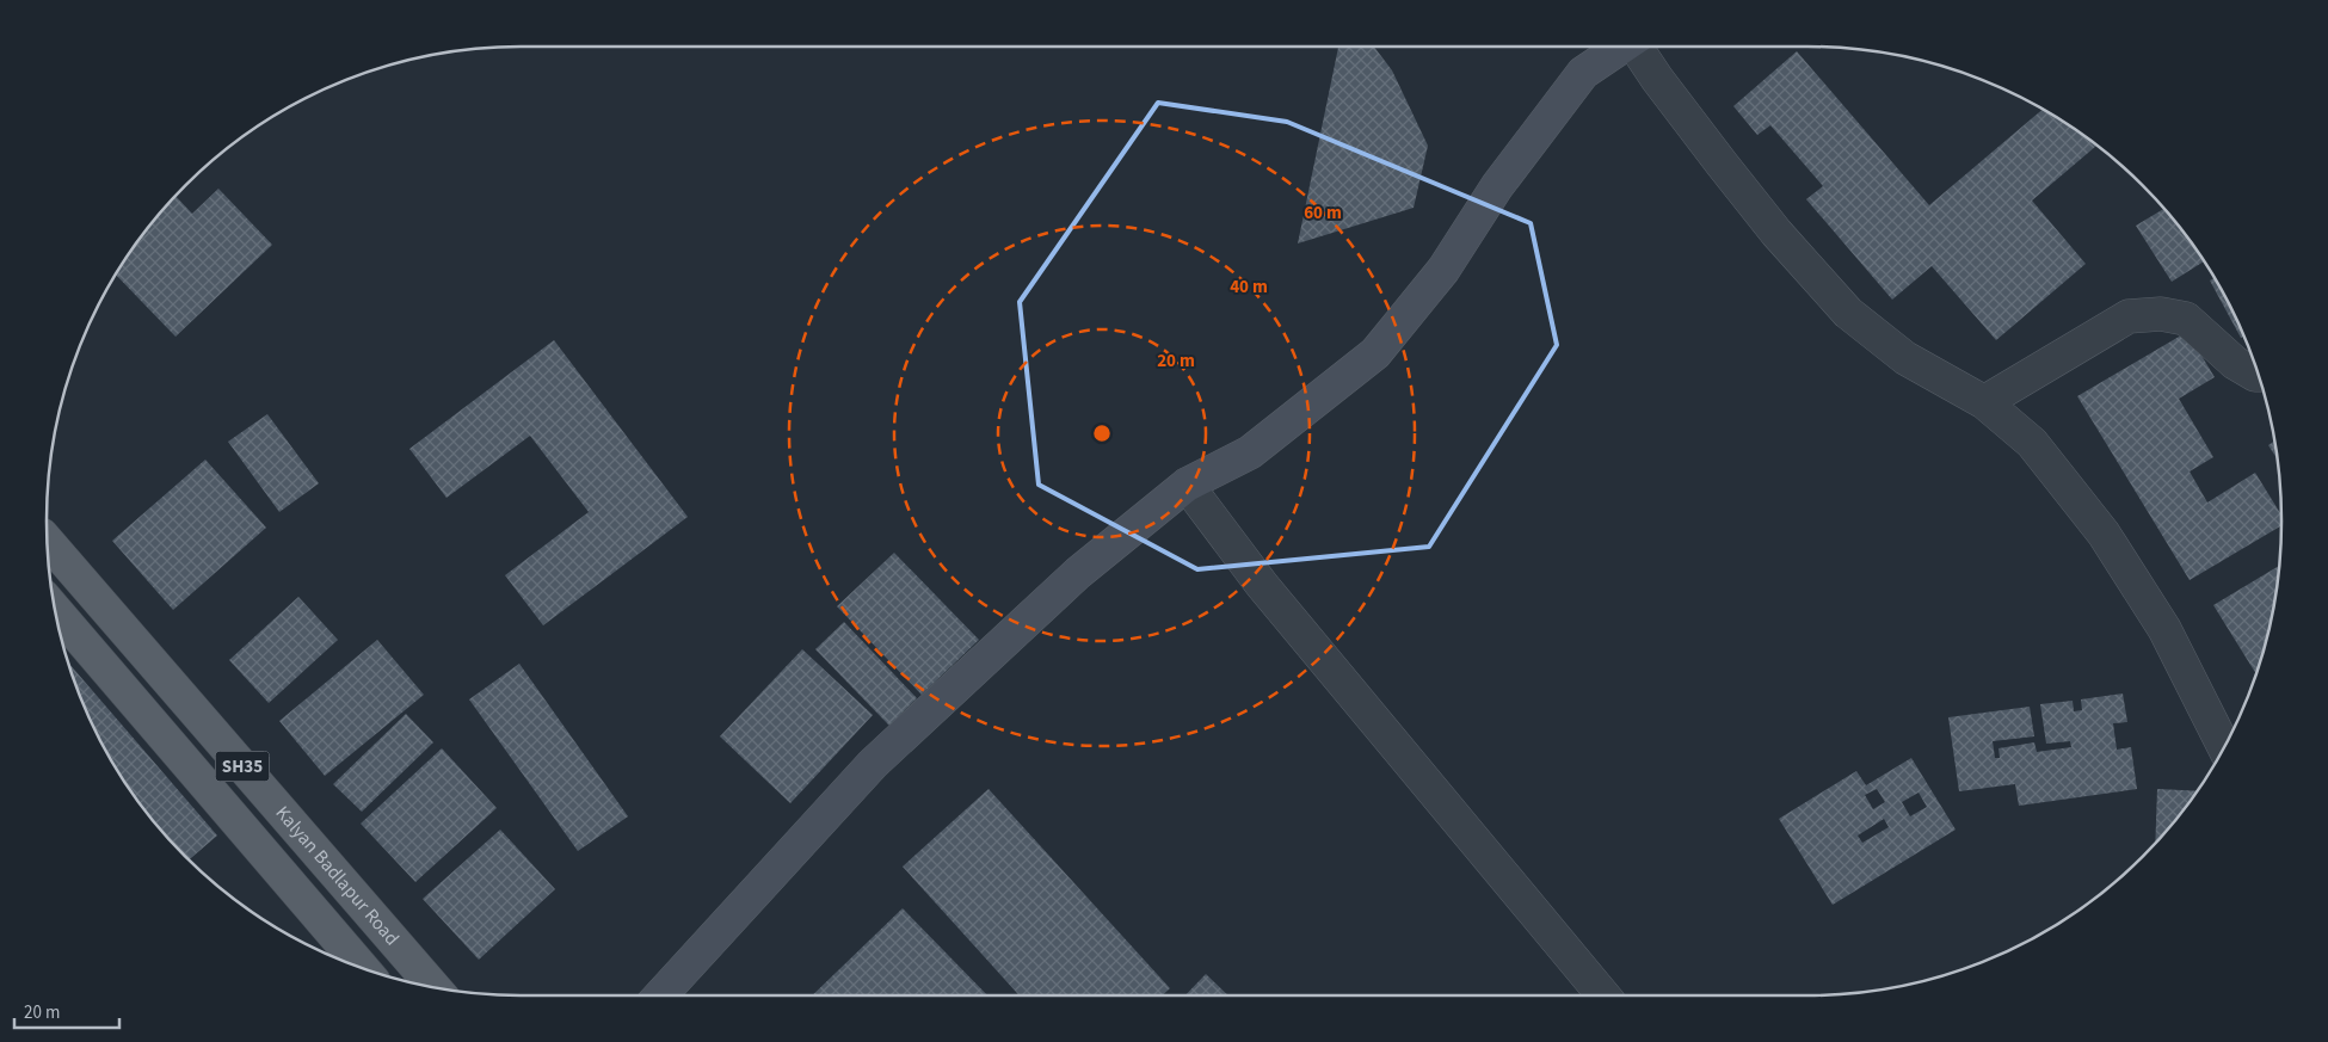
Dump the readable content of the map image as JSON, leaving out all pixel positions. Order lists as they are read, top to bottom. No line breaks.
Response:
{"streets":{"main road":["SH35","Kalyan Badlapur Road"]},"scale_bar":"20 m","rings":["60 m","40 m","20 m"]}
